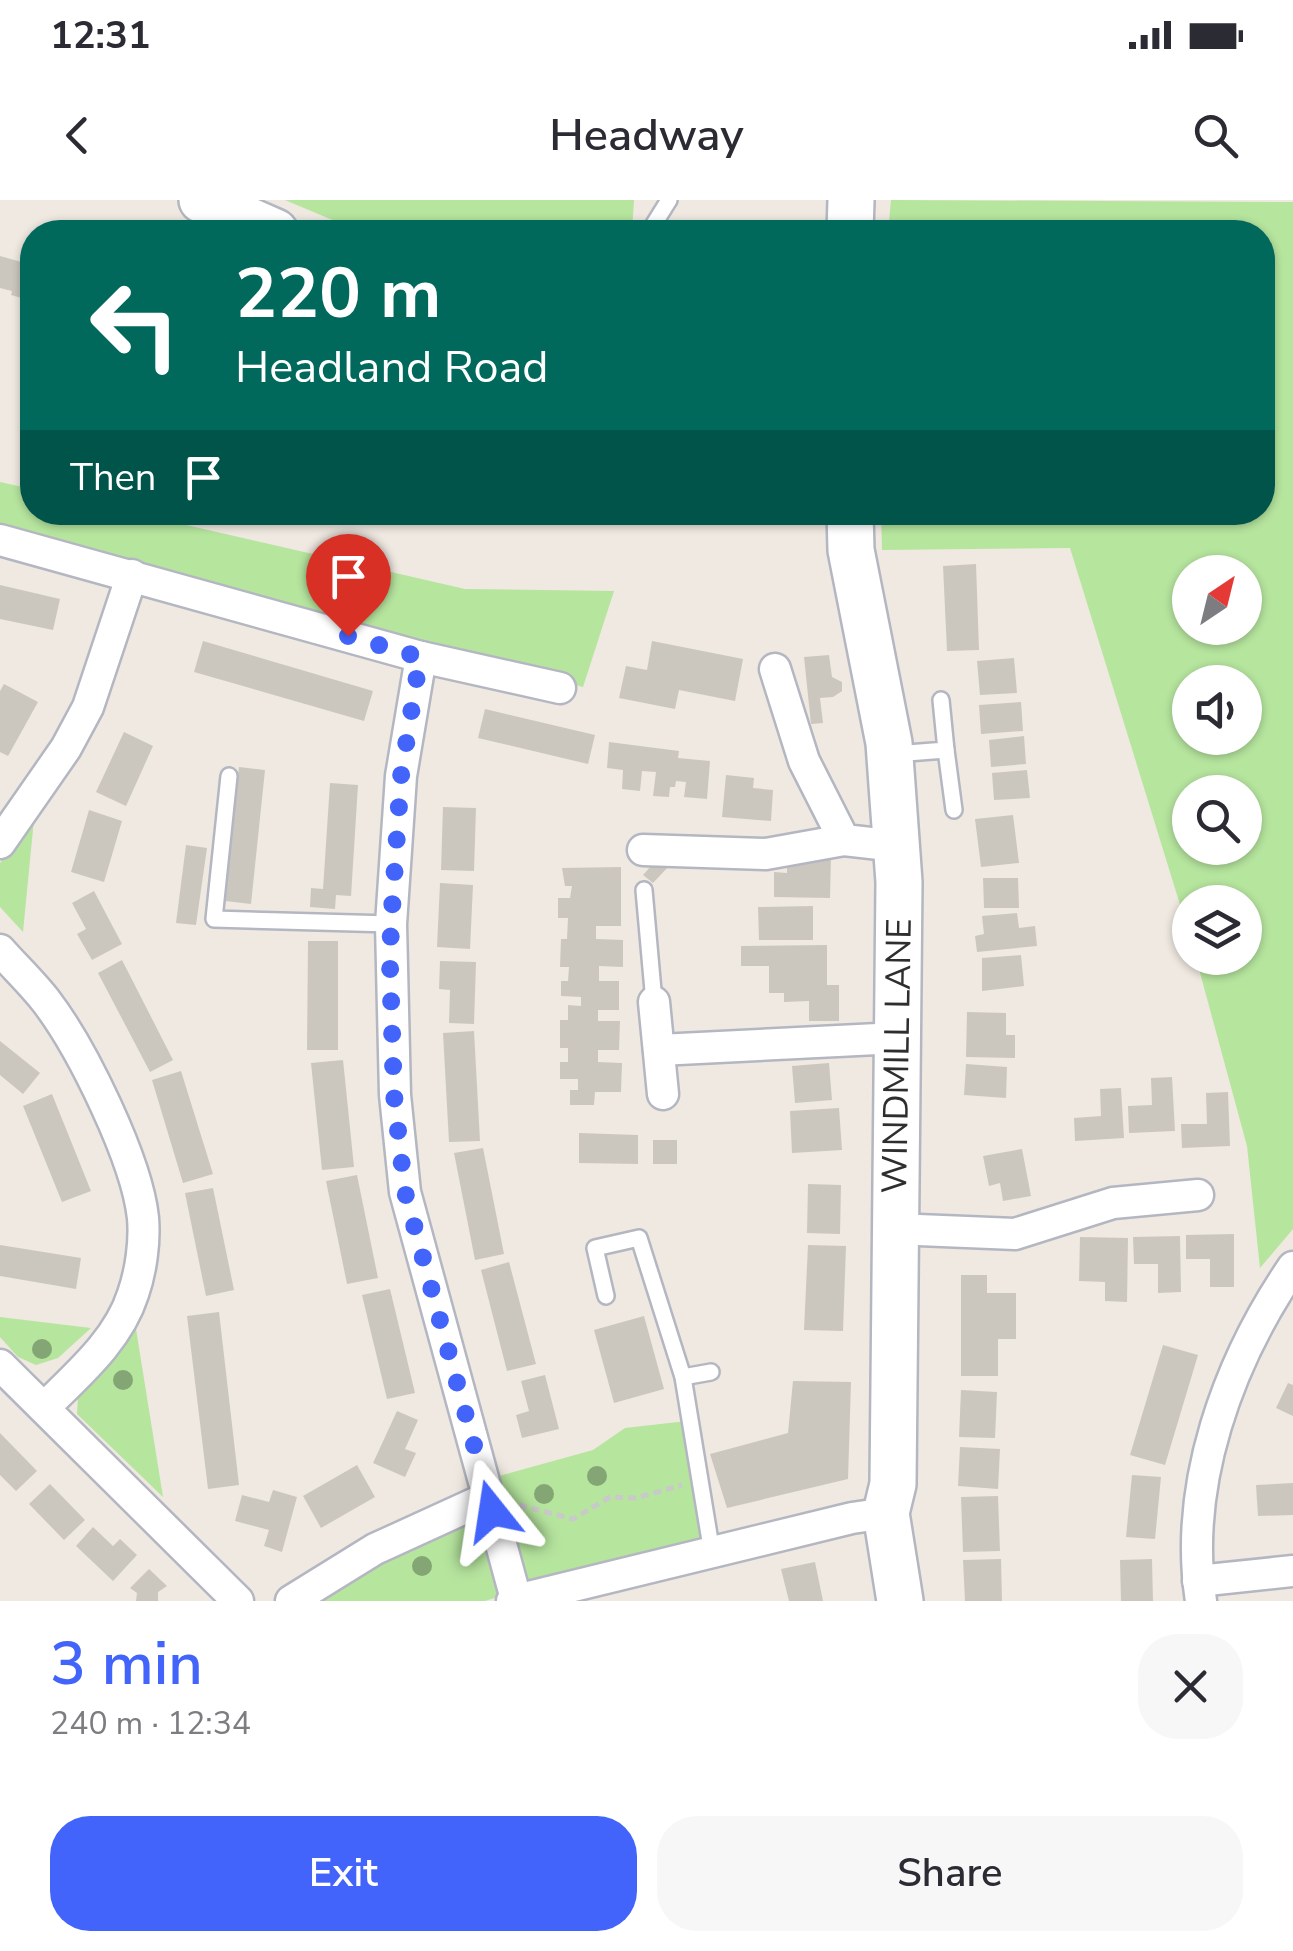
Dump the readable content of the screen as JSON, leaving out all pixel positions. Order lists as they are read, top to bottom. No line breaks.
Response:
{"streets":{"street":["WINDMILL LANE"]},"north":"top right","page":{"status":"12:31","header":"Headway","turn":["220 m","Headland Road"],"then":"Then","heading":["3 min","240 m · 12:34"],"buttons":["Exit","Share"]}}
